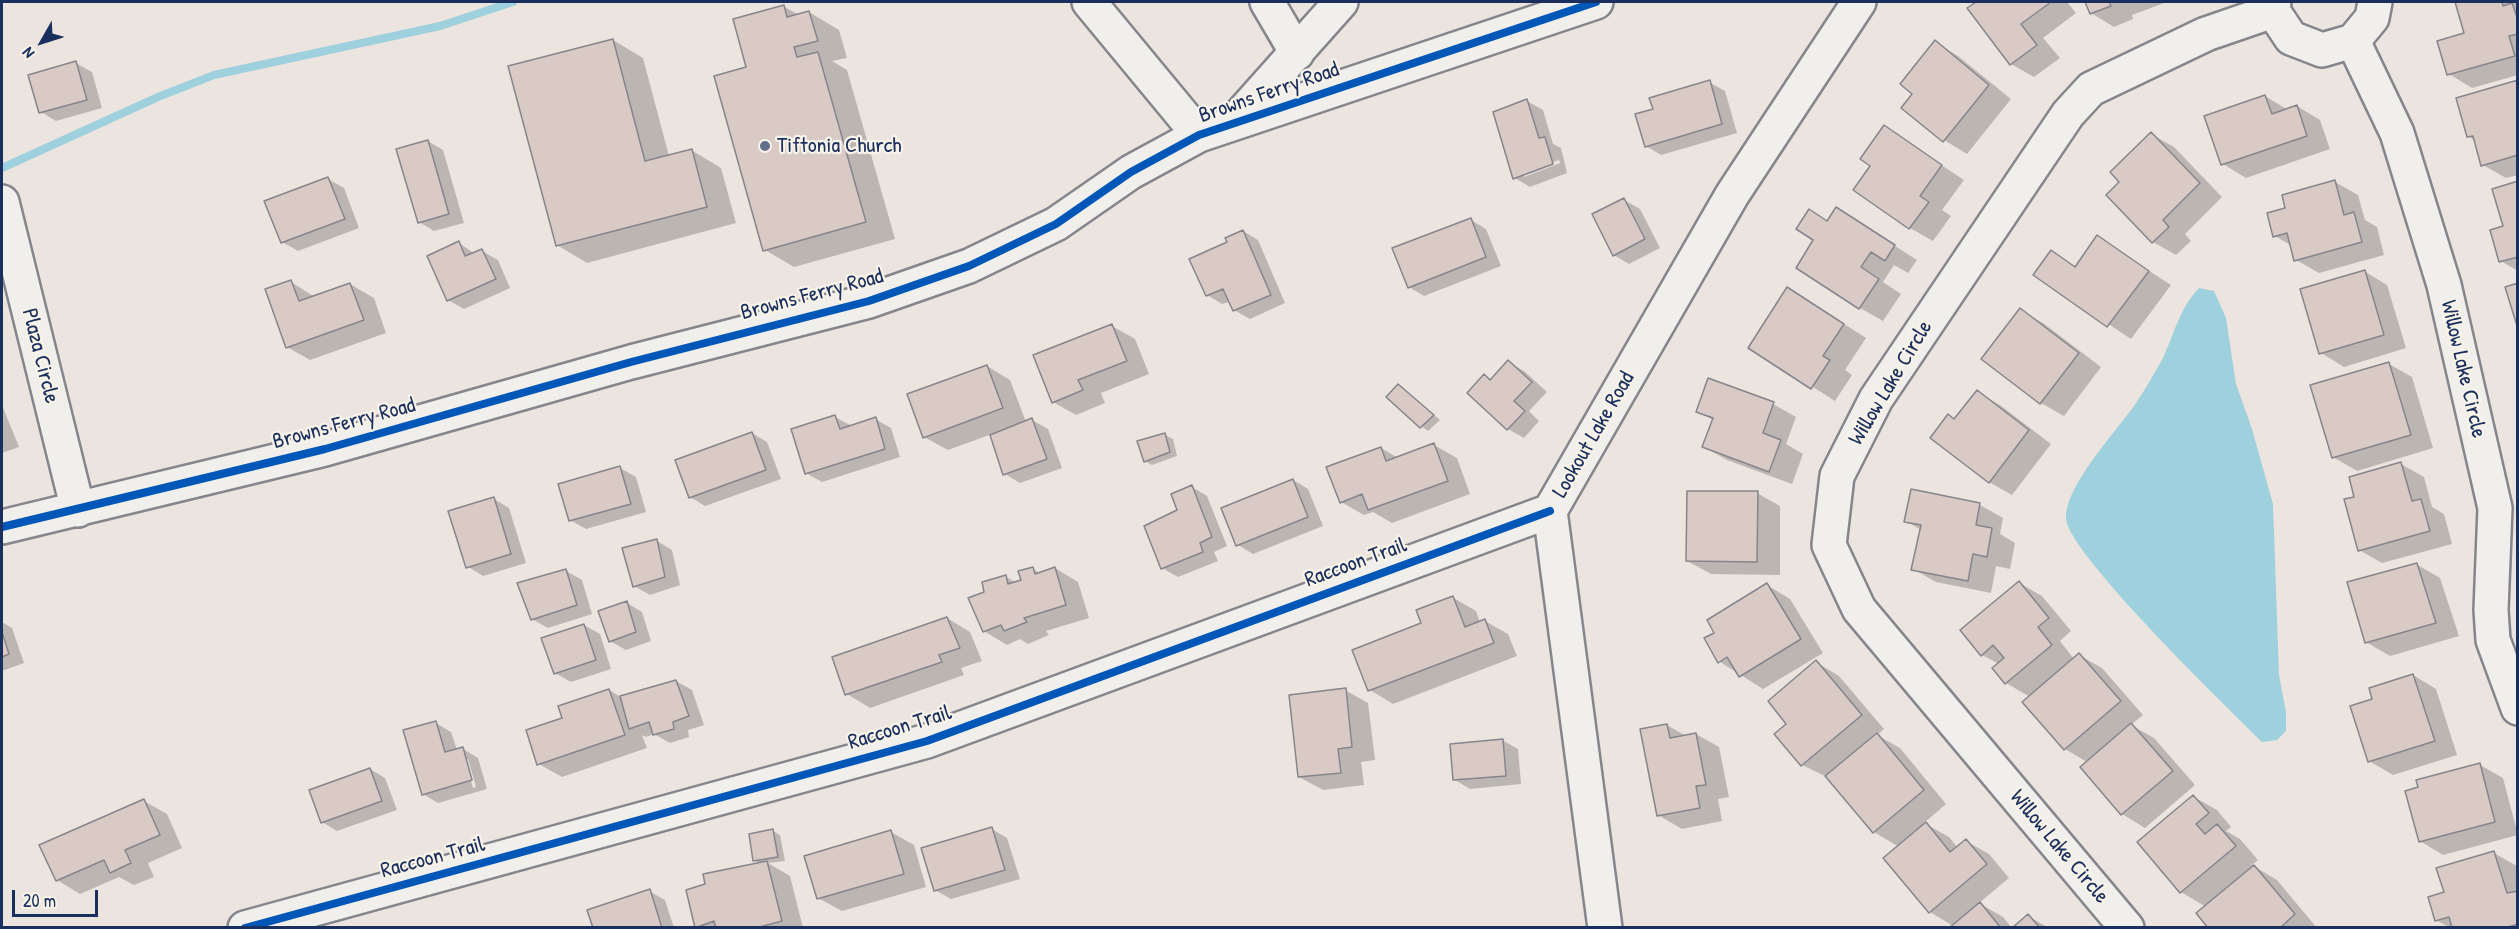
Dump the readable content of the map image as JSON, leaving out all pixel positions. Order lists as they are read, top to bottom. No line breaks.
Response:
{"streets":{"street":["Browns Ferry Road","Plaza Circle","Willow Lake Circle","Lookout Lake Road","Raccoon Trail"]},"crossings":[["Browns Ferry Road","Plaza Circle"],["Lookout Lake Road","Raccoon Trail"]],"places":["Tiftonia Church"],"scale_bar":"20 m","north":"bottom left"}
